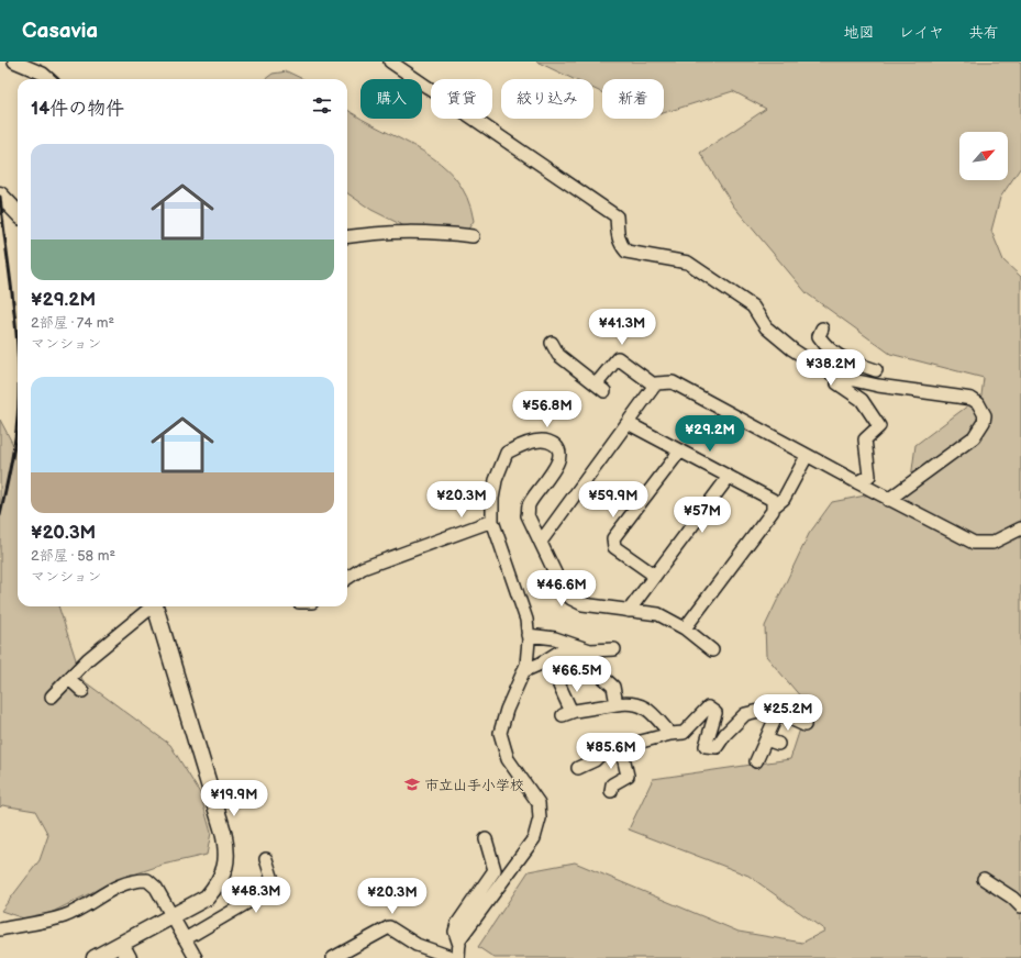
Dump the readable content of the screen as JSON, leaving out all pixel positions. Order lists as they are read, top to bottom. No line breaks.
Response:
{"places":{"school or university":["市立山手小学校"]},"north":"top right","page":{"header":"Casavia","nav":["地図","レイヤ","共有"],"chip":["購入","賃貸","絞り込み","新着"],"heading":"14件の物件","list":[{"name":"¥29.2M","note":"2部屋 · 74 m² · マンション"},{"name":"¥20.3M","note":"2部屋 · 58 m² · マンション"}],"price":["¥41.3M","¥38.2M","¥56.8M","¥29.2M","¥20.3M","¥59.9M","¥57M","¥46.6M","¥66.5M","¥25.2M","¥85.6M","¥19.9M","¥48.3M","¥20.3M"]}}
